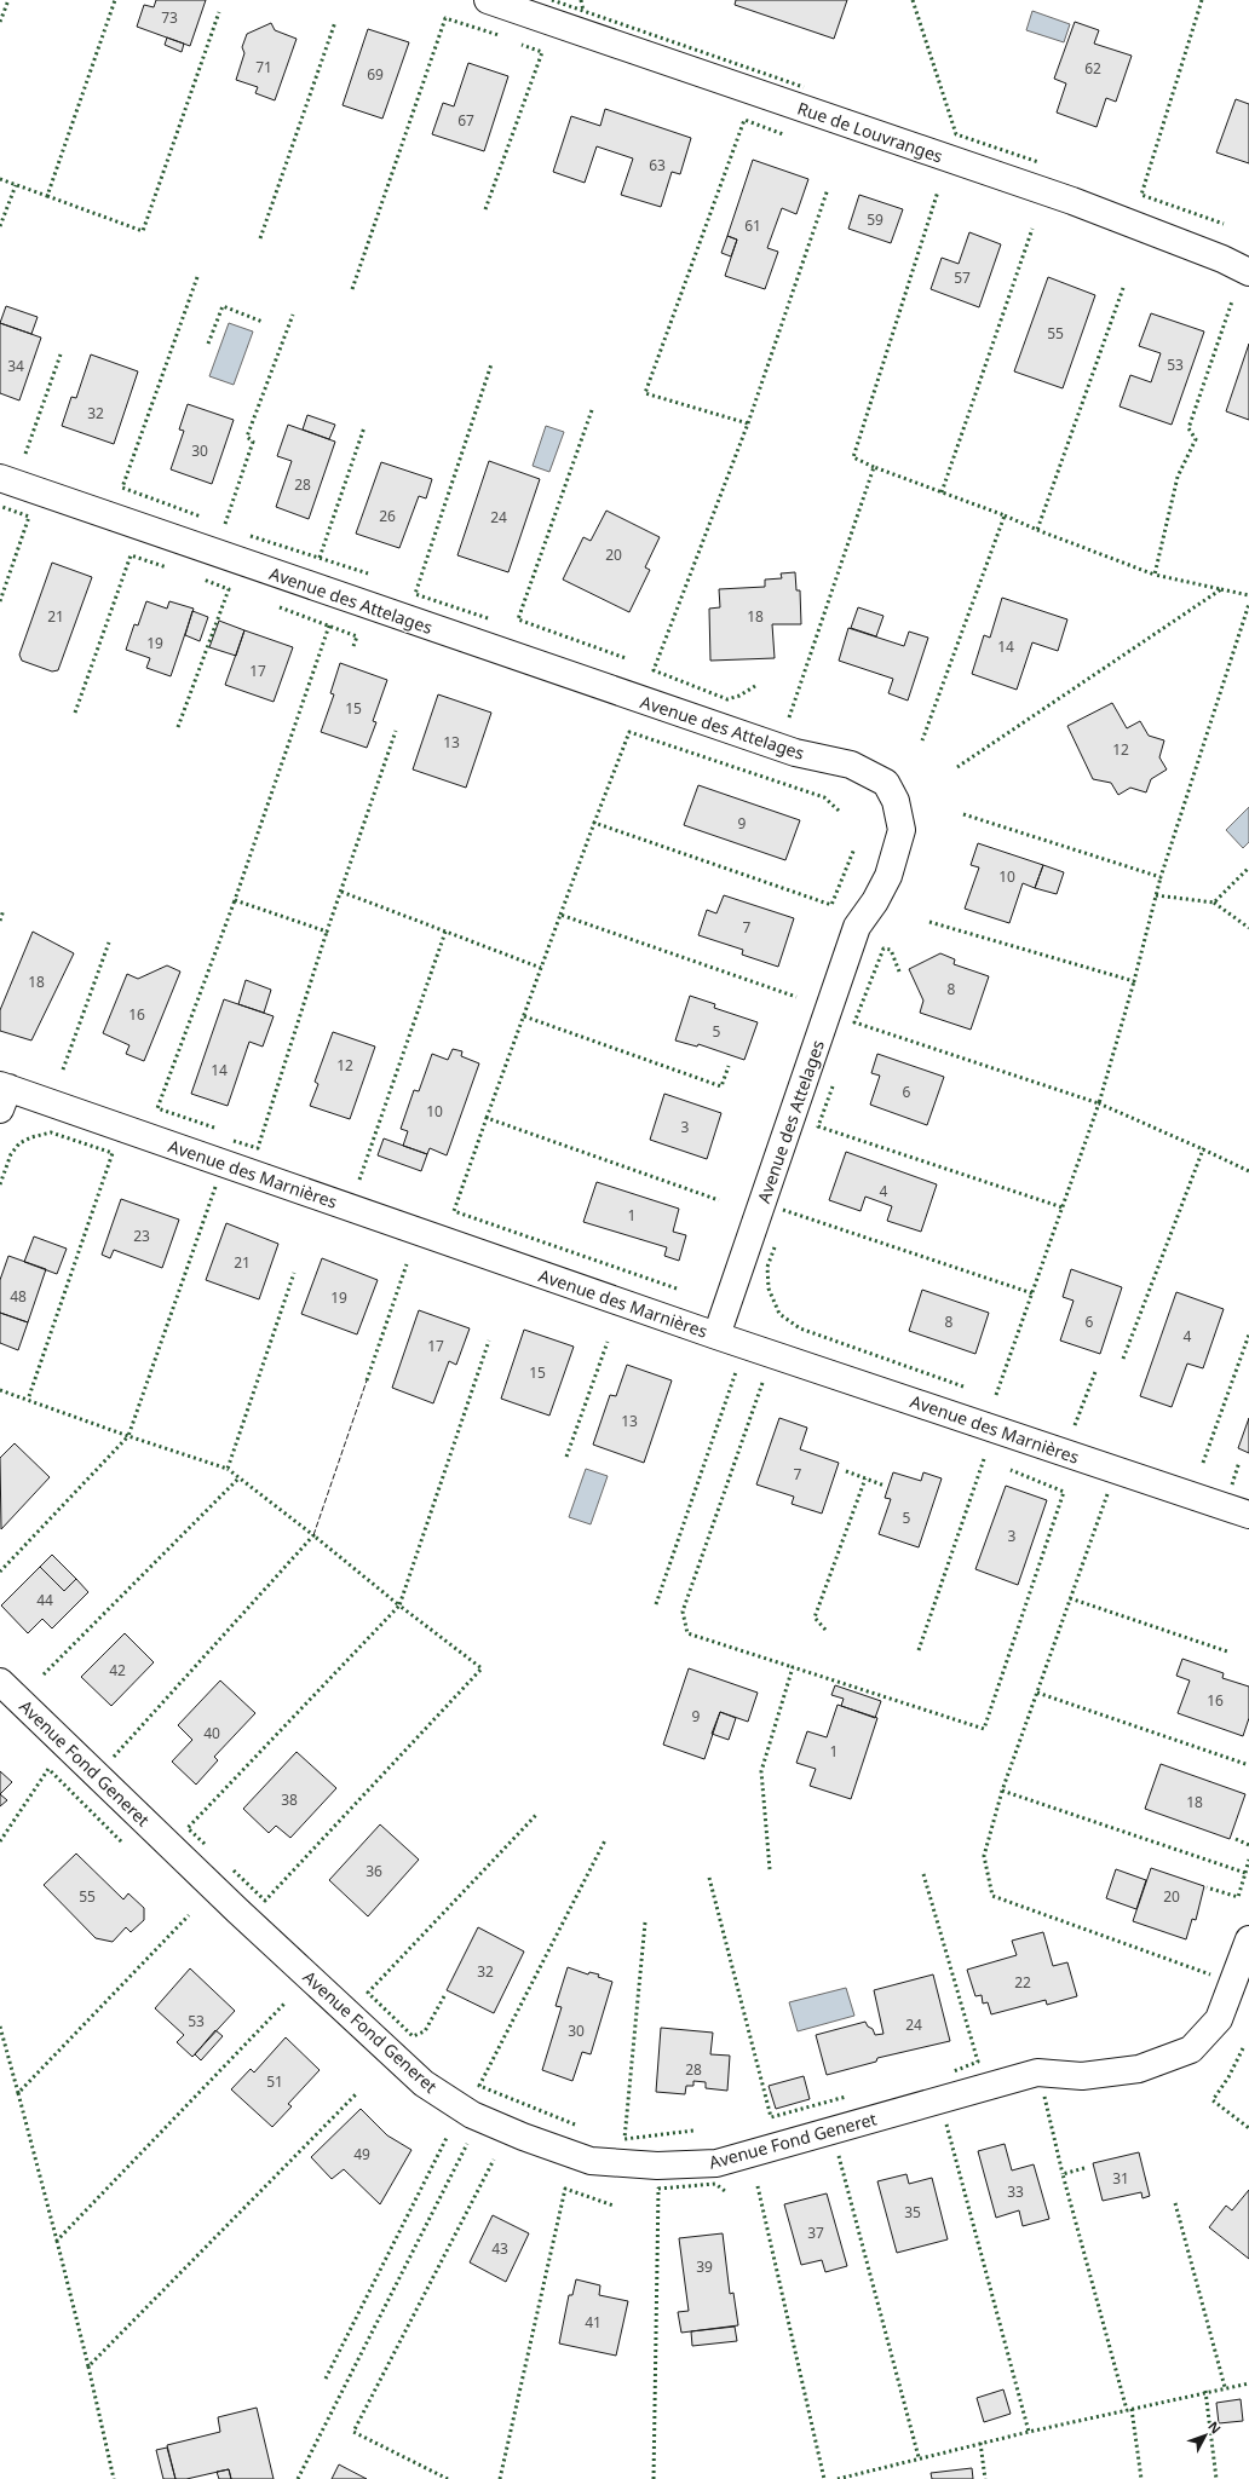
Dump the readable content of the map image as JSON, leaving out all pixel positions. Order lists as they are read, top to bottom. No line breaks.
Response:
{"streets":{"street":["Rue de Louvranges","Avenue des Attelages","Avenue des Marnières","Avenue Fond Generet"]},"crossings":[["Avenue des Attelages","Avenue des Marnières"]],"house_numbers":["73","71","62","69","67","63","59","61","57","55","53","34","32","30","28","26","24","20","21","18","19","14","17","15","13","12","9","10","7","18","8","16","5","12","14","6","10","3","4","1","23","21","48","19","8","6","4","17","15","13","7","5","3","44","42","16","9","40","1","38","18","36","55","20","32","22","53","24","30","28","51","49","31","33","35","37","43","39","41"],"north":"top right"}
